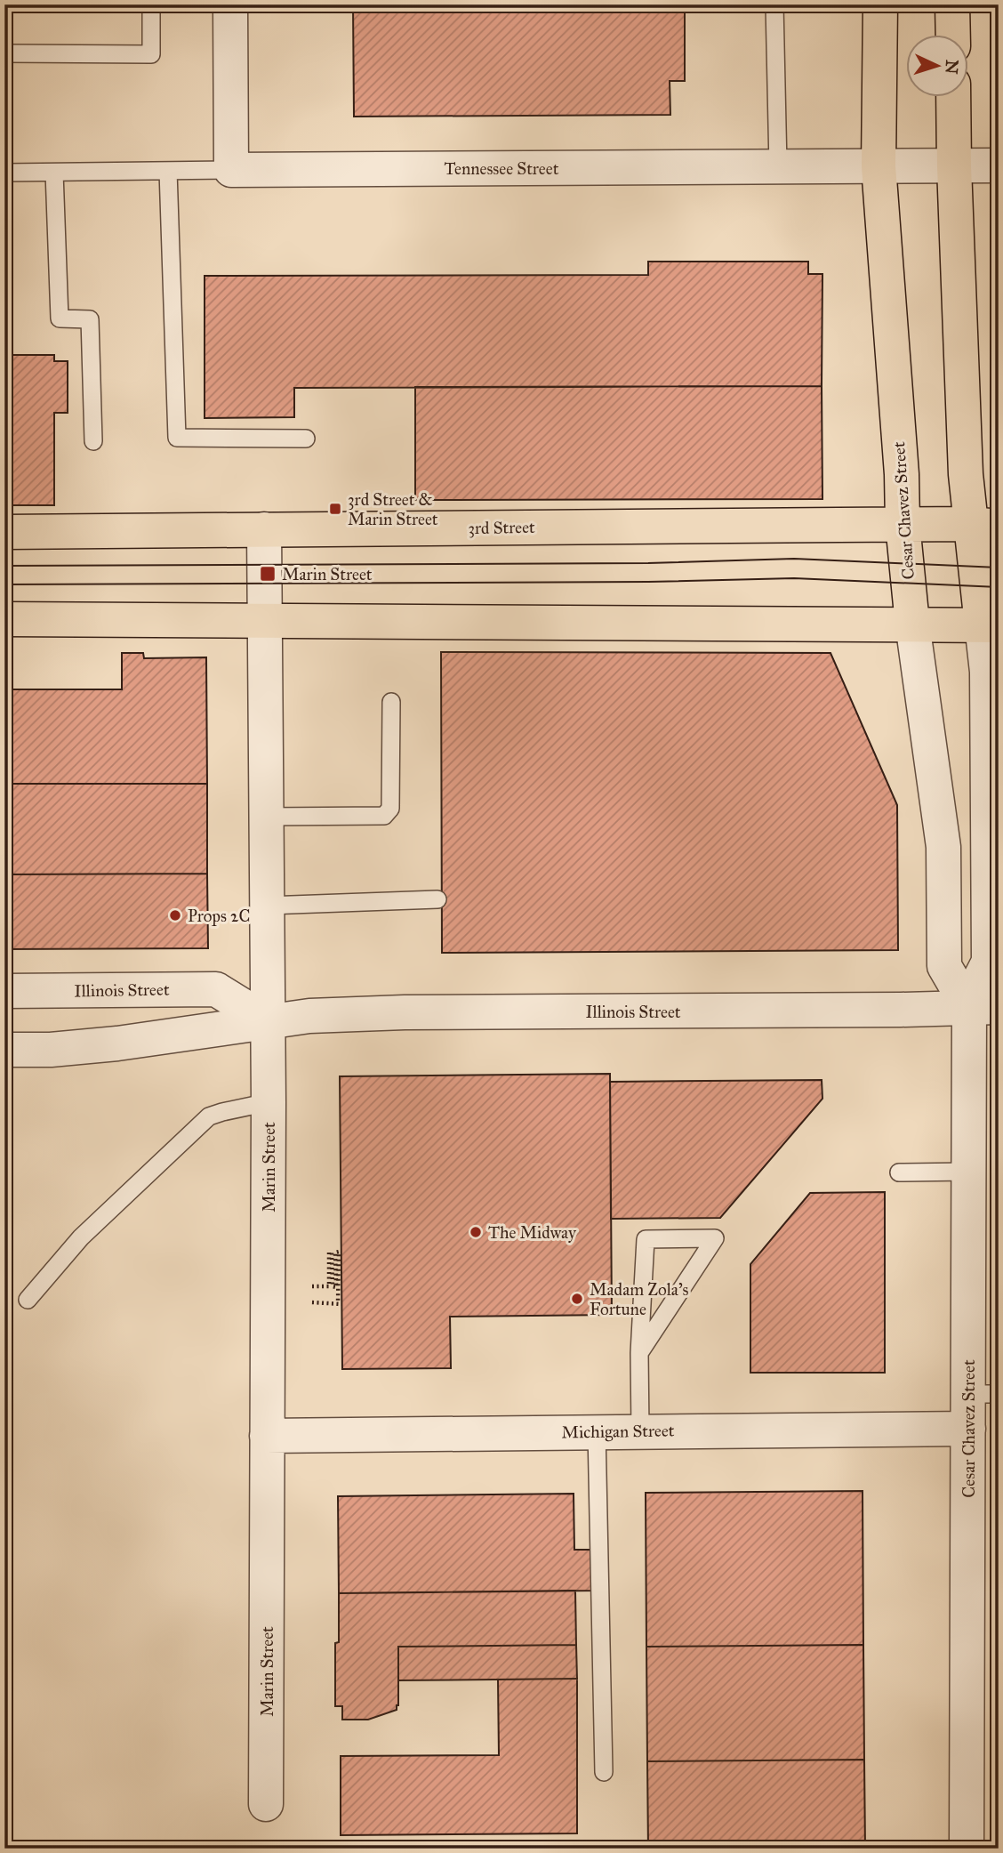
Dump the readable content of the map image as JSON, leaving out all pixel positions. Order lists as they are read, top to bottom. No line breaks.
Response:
{"streets":{"main road":["Cesar Chavez Street","3rd Street"],"street":["Tennessee Street","Illinois Street","Marin Street","Michigan Street"]},"crossings":[["Tennessee Street","Cesar Chavez Street"],["Cesar Chavez Street","3rd Street"],["Cesar Chavez Street","Illinois Street"],["Cesar Chavez Street","Michigan Street"],["3rd Street","Marin Street"],["Illinois Street","Marin Street"],["Marin Street","Michigan Street"]],"places":{"transit":["3rd Street & Marin Street","Marin Street"],"other":["Props 2C","The Midway","Madam Zola's Fortune"]},"north":"right"}
